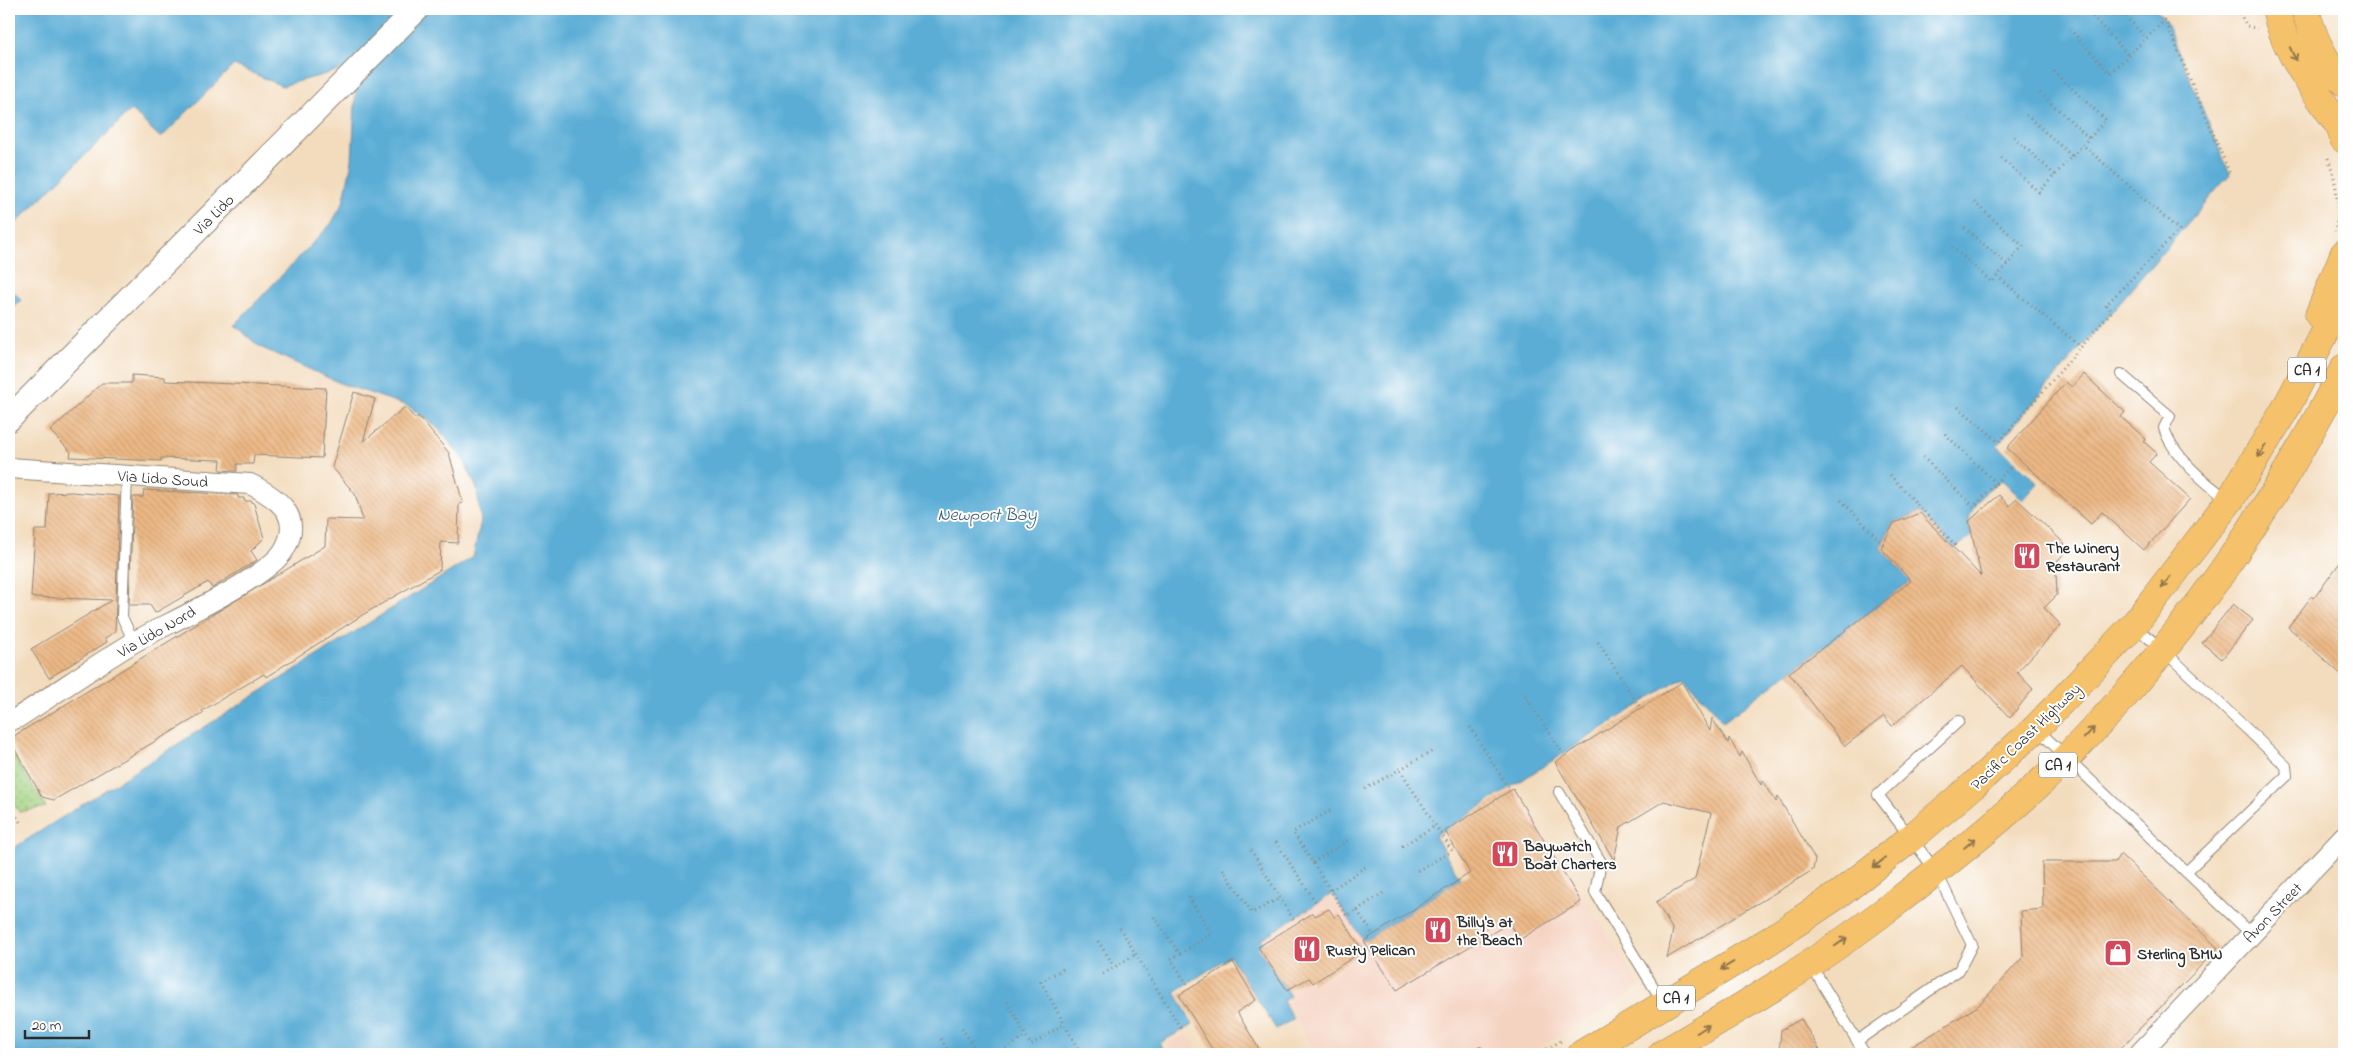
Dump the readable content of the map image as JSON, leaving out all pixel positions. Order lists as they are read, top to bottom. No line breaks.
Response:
{"streets":{"highway":["CA 1","Pacific Coast Highway"],"street":["Via Lido","Via Lido Soud","Via Lido Nord","Avon Street"]},"crossings":[["Via Lido Soud","Via Lido Nord"]],"water":["Newport Bay"],"places":{"restaurant":["The Winery Restaurant","Baywatch Boat Charters","Billy's at the Beach","Rusty Pelican"],"shop":["Sterling BMW"]},"scale_bar":"20 m"}
